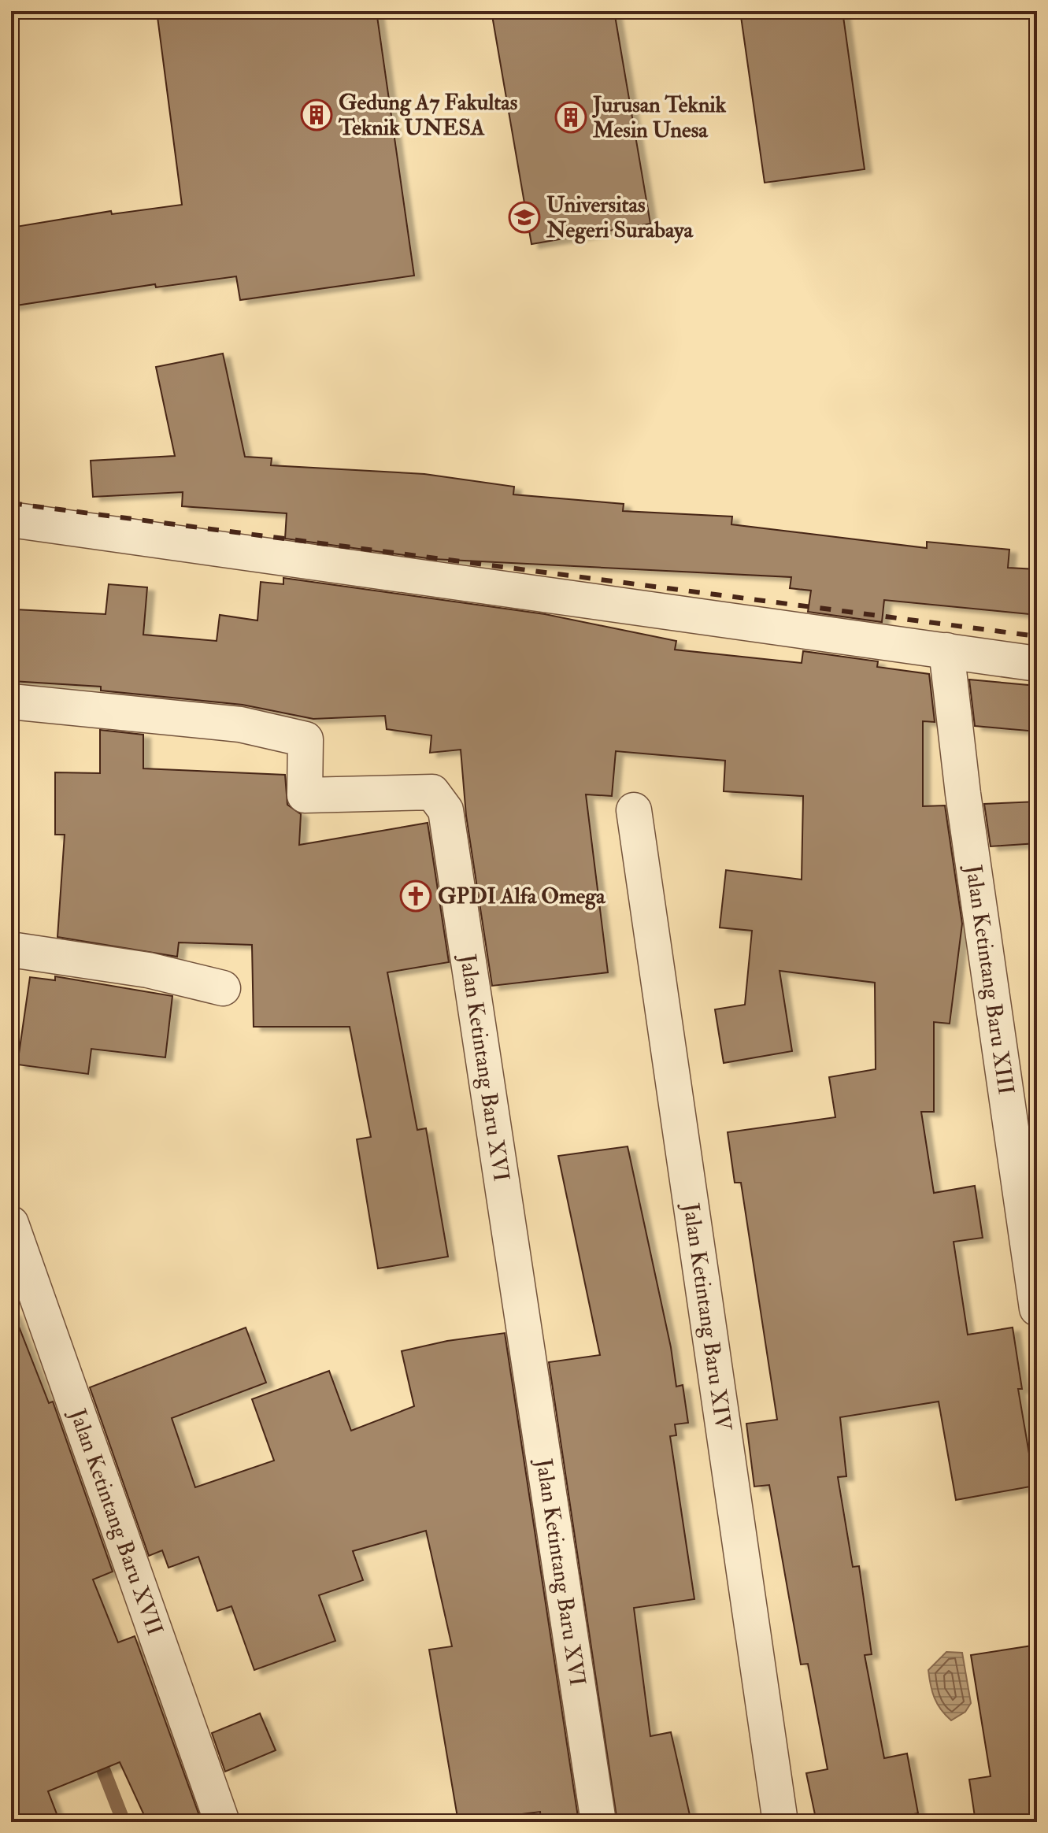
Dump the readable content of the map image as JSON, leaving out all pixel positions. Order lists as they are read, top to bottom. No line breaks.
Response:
{"streets":{"street":["Jalan Ketintang Baru XIII","Jalan Ketintang Baru XVI","Jalan Ketintang Baru XIV","Jalan Ketintang Baru XVII"]},"places":{"building":["Gedung A7 Fakultas Teknik UNESA","Jurusan Teknik Mesin Unesa"],"school or university":["Universitas Negeri Surabaya"],"church":["GPDI Alfa Omega"]}}
